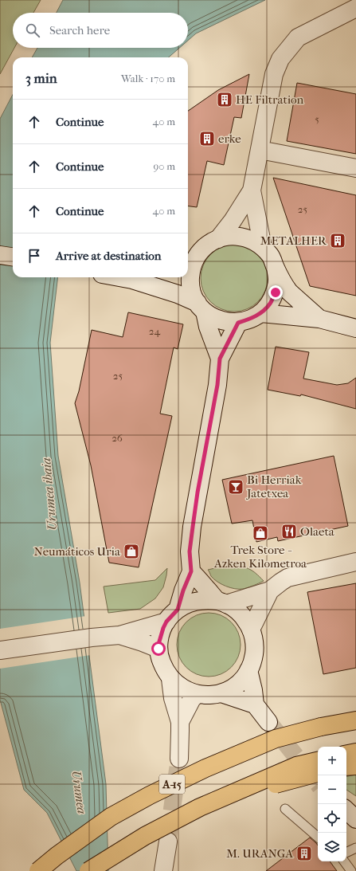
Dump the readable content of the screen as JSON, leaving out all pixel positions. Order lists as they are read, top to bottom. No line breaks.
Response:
{"streets":{"highway":["A-15"]},"water":["Urumea ibaia","Urumea"],"places":{"building":["HE Filtration","erke","METALHER","M. URANGA"],"bar":["Bi Herriak Jatetxea"],"restaurant":["Olaeta"],"shop":["Trek Store - Azken Kilometroa","Neumáticos Uria"]},"house_numbers":["5","25","24","25","26"],"page":{"search":"Search here","heading":["3 min","Walk · 170 m"],"list":[["Continue","40 m"],["Continue","90 m"],["Continue","40 m"],"Arrive at destination"],"map_buttons":["+","−"]}}
